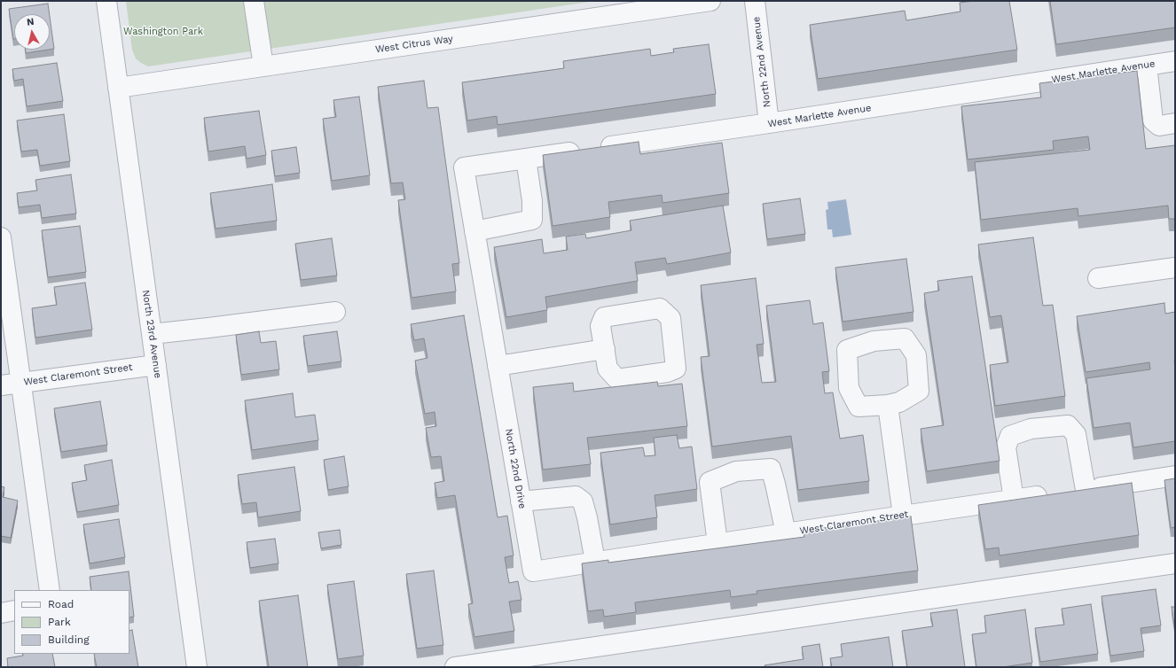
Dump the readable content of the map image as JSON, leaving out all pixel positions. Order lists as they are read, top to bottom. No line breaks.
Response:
{"streets":{"street":["West Citrus Way","North 22nd Avenue","West Marlette Avenue","North 23rd Avenue","West Claremont Street","North 22nd Drive"]},"crossings":[["West Citrus Way","North 23rd Avenue"],["North 22nd Avenue","West Marlette Avenue"],["West Marlette Avenue","North 22nd Drive"],["North 23rd Avenue","West Claremont Street"],["West Claremont Street","North 22nd Drive"]],"parks":["Washington Park"],"legend":["Road","Park","Building"],"north":"top"}
